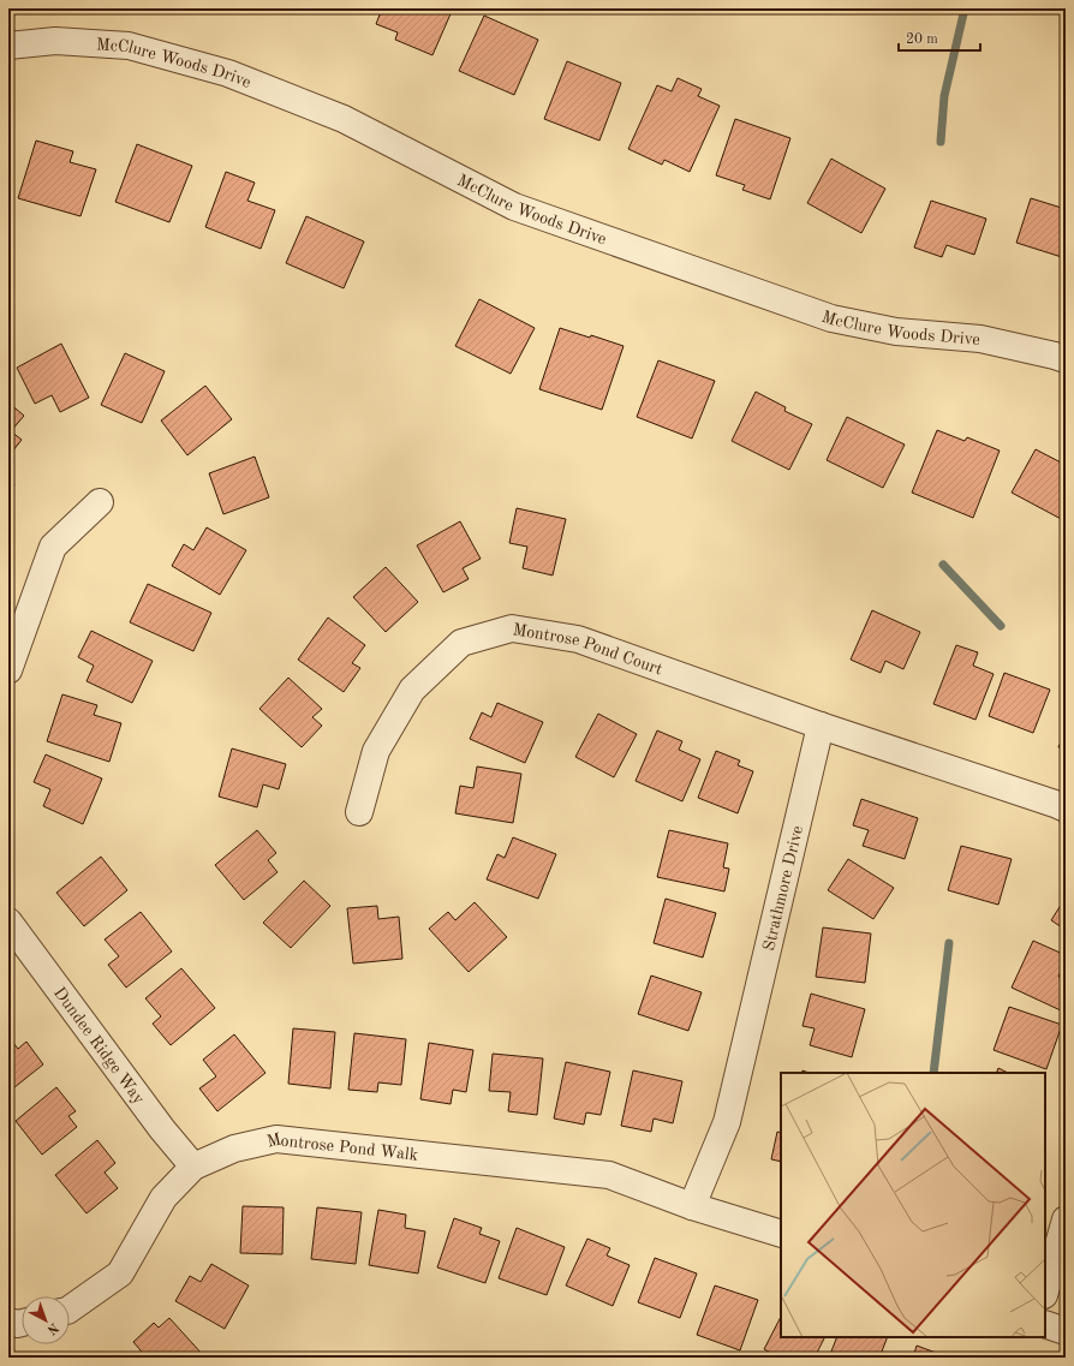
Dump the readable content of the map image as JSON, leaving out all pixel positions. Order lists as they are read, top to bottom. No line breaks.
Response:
{"streets":{"street":["McClure Woods Drive","Montrose Pond Court","Strathmore Drive","Dundee Ridge Way","Montrose Pond Walk"]},"crossings":[["Montrose Pond Court","Strathmore Drive"],["Strathmore Drive","Montrose Pond Walk"],["Dundee Ridge Way","Montrose Pond Walk"]],"scale_bar":"20 m","north":"bottom right"}
